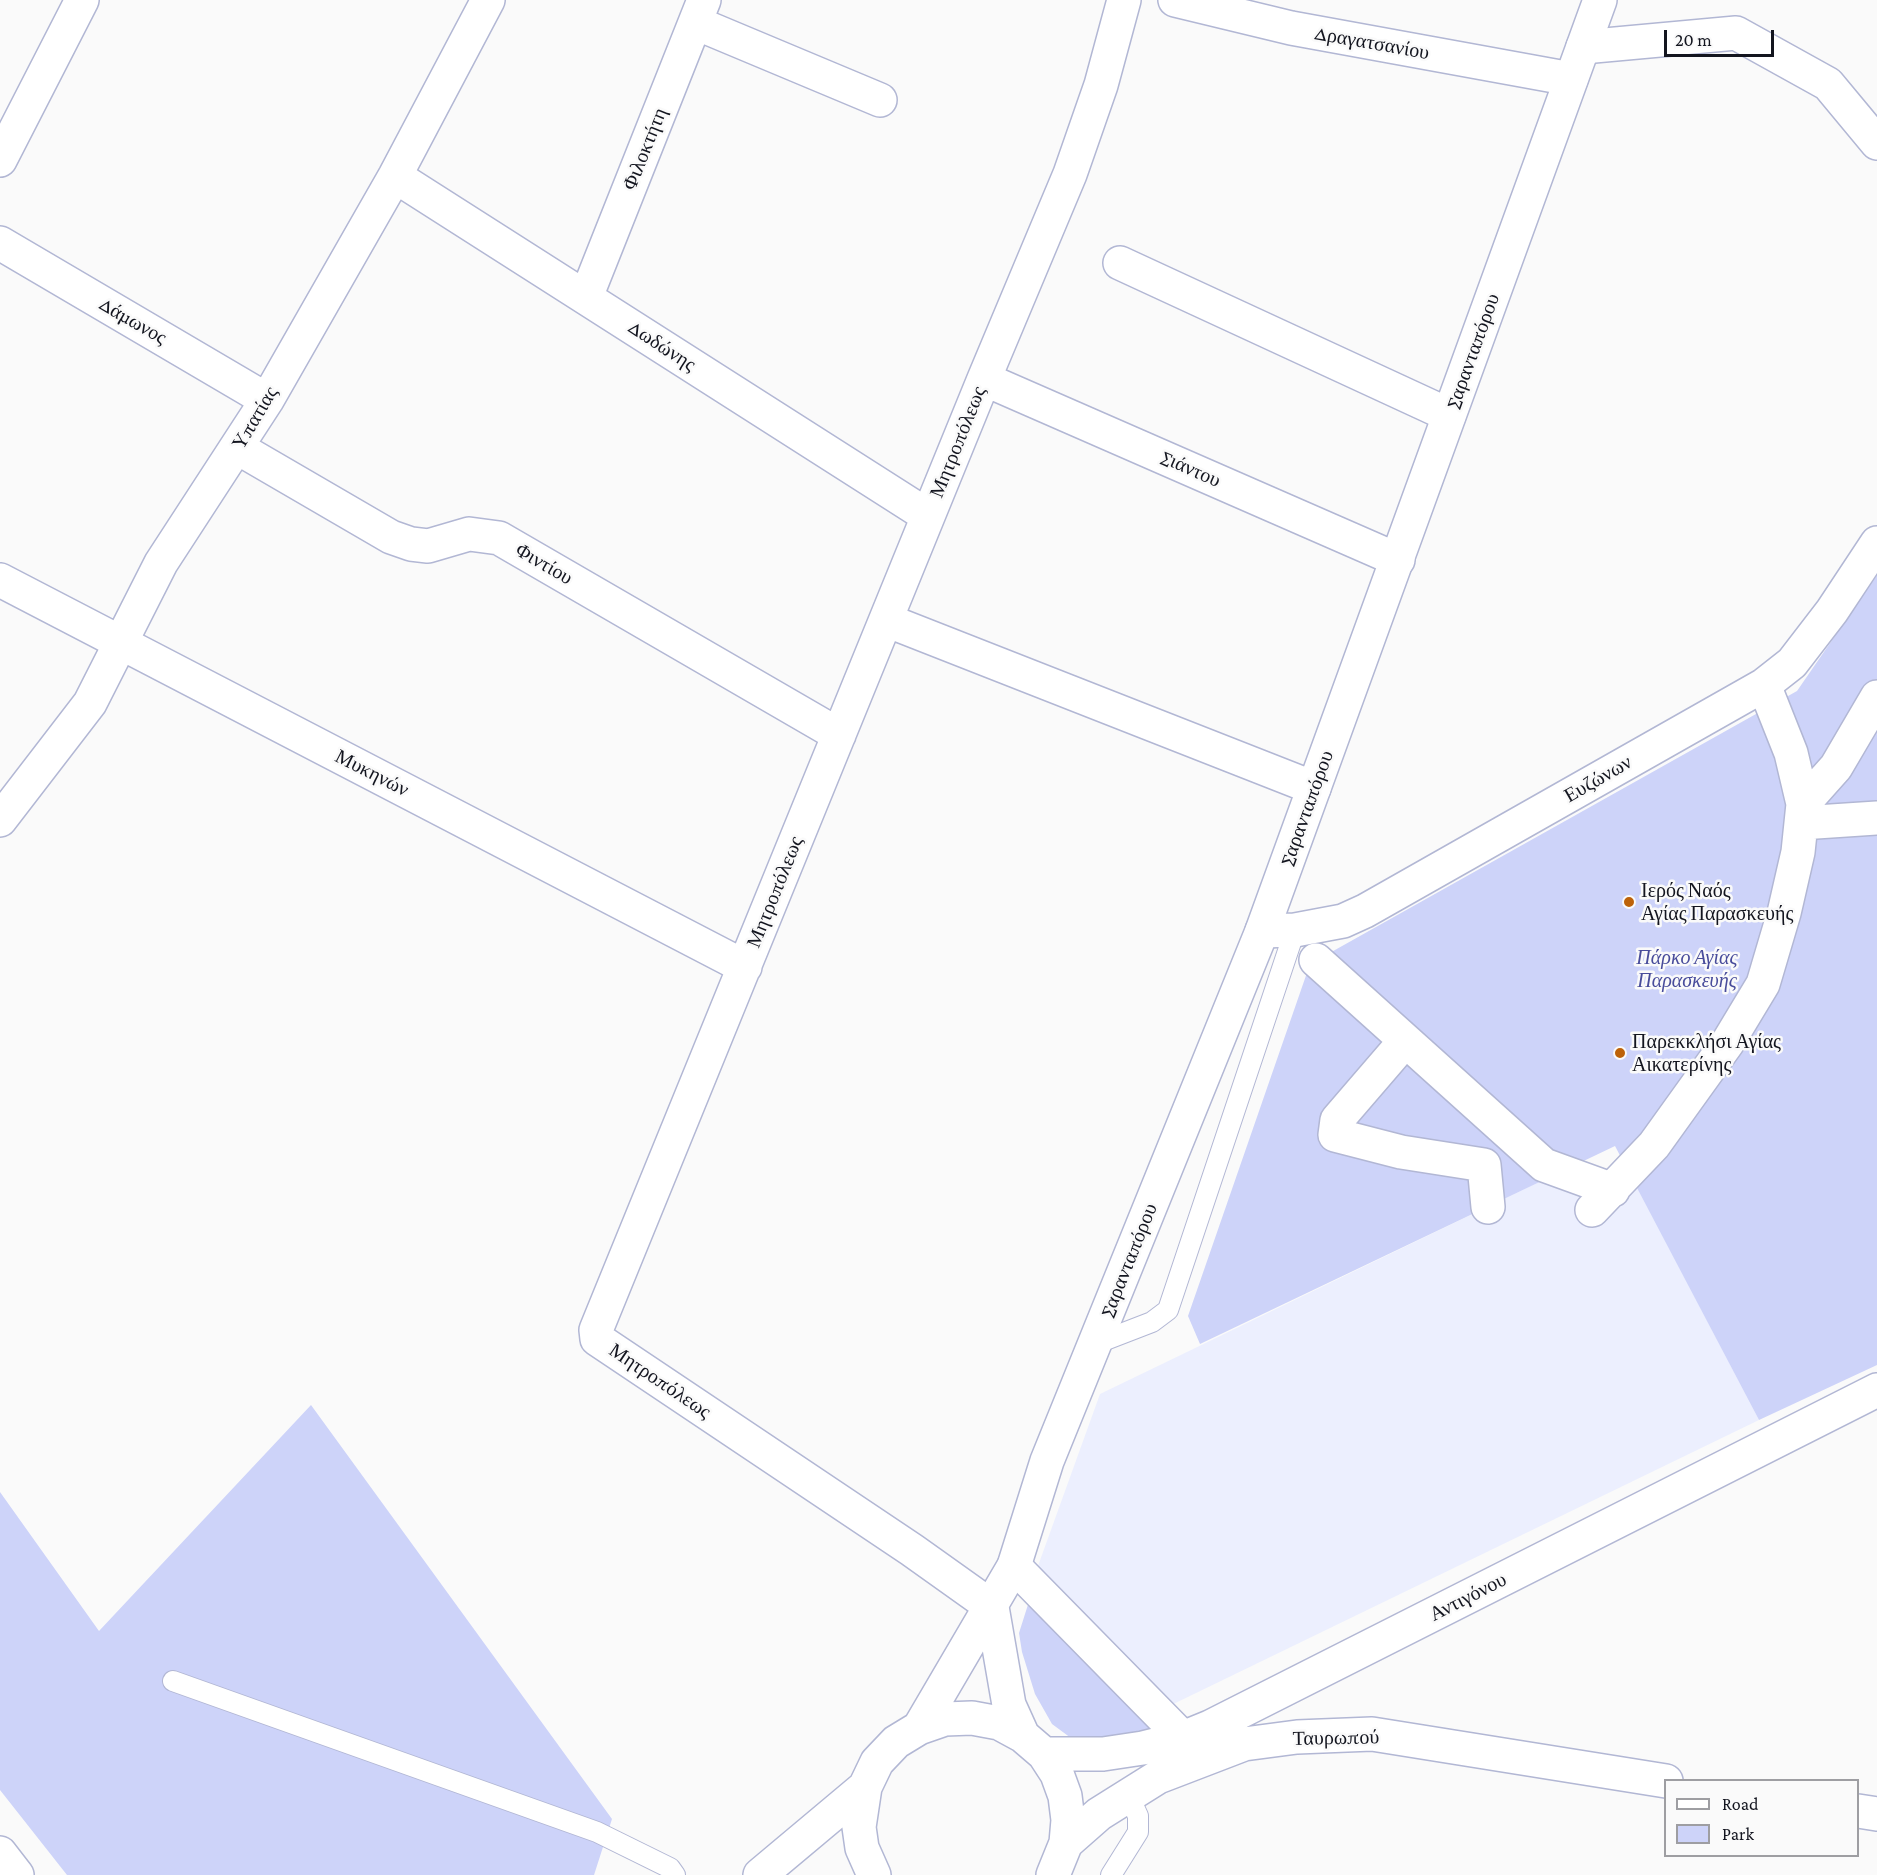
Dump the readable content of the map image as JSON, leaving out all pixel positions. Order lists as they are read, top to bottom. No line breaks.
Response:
{"streets":{"street":["Δραγατσανίου","Φιλοκτήτη","Δάμωνος","Δωδώνης","Σαρανταπόρου","Υπατίας","Μητροπόλεως","Σιάντου","Φιντίου","Μυκηνών","Ευζώνων","Αντιγόνου","Ταυρωπού"]},"crossings":[["Δραγατσανίου","Σαρανταπόρου"],["Φιλοκτήτη","Δωδώνης"],["Δάμωνος","Υπατίας"],["Δωδώνης","Υπατίας"],["Δωδώνης","Μητροπόλεως"],["Σαρανταπόρου","Μητροπόλεως"],["Σαρανταπόρου","Σιάντου"],["Σαρανταπόρου","Ευζώνων"],["Υπατίας","Φιντίου"],["Υπατίας","Μυκηνών"],["Μητροπόλεως","Σιάντου"],["Μητροπόλεως","Φιντίου"],["Μητροπόλεως","Μυκηνών"],["Αντιγόνου","Ταυρωπού"]],"parks":["Πάρκο Αγίας Παρασκευής"],"places":["Ιερός Ναός Αγίας Παρασκευής","Παρεκκλήσι Αγίας Αικατερίνης"],"legend":["Road","Park"],"scale_bar":"20 m"}
